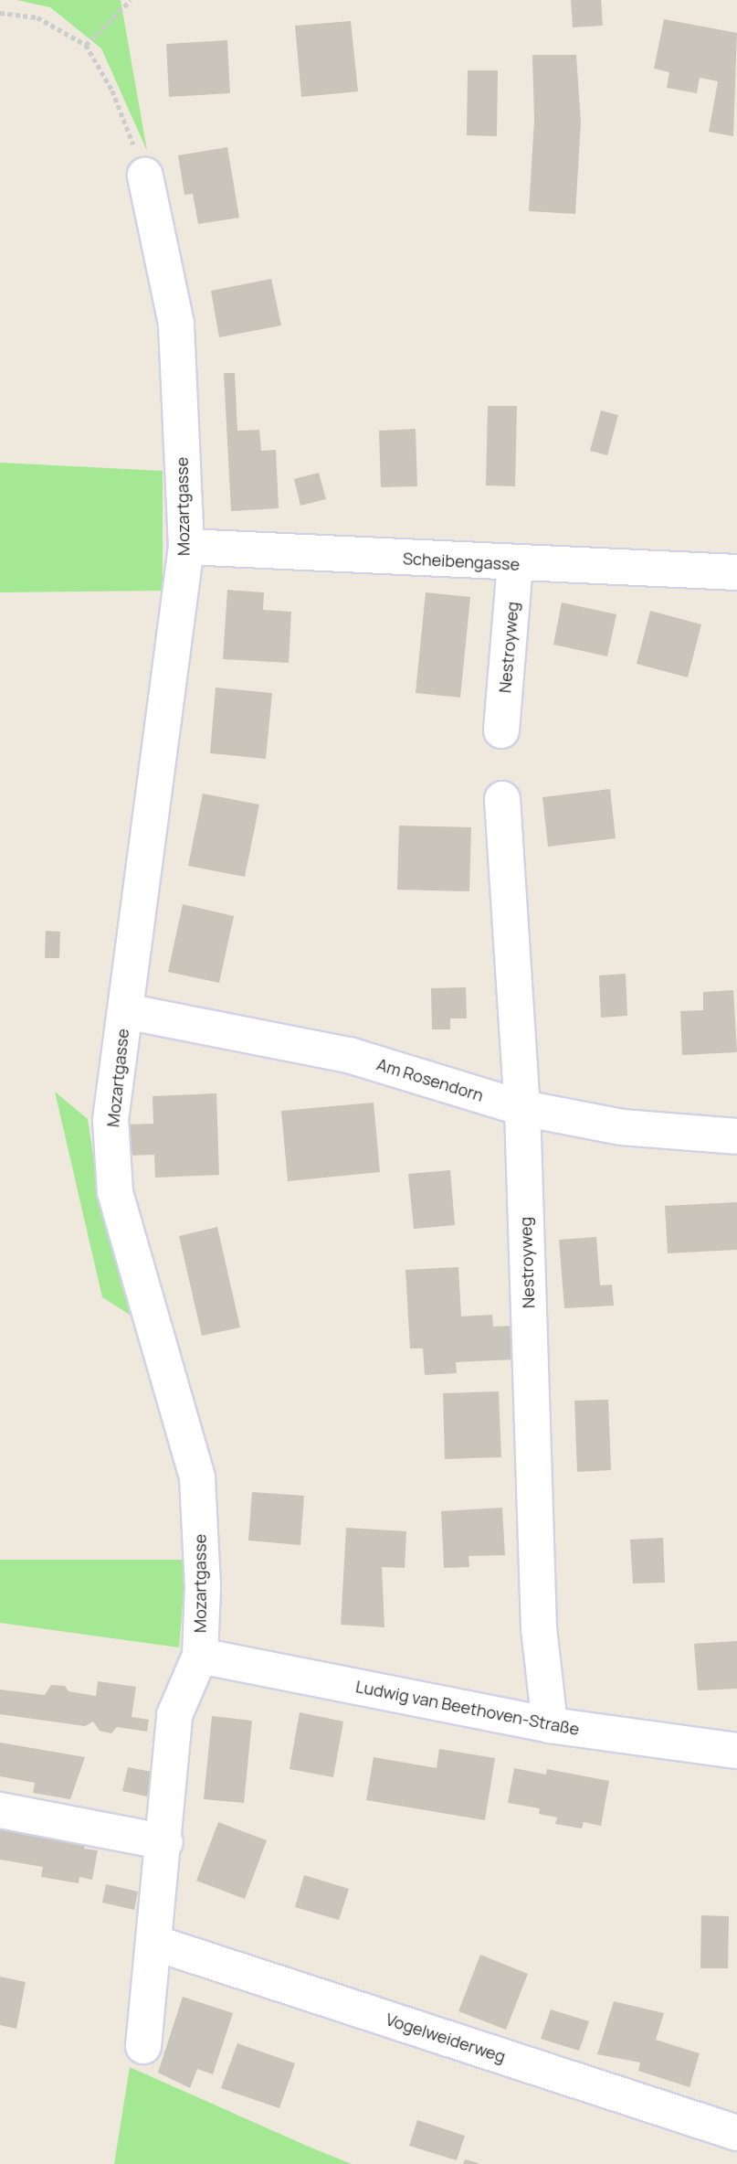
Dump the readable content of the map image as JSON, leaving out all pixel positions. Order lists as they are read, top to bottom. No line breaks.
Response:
{"streets":{"street":["Mozartgasse","Scheibengasse","Nestroyweg","Am Rosendorn","Ludwig van Beethoven-Straße","Vogelweiderweg"]},"crossings":[["Mozartgasse","Scheibengasse"],["Mozartgasse","Am Rosendorn"],["Mozartgasse","Ludwig van Beethoven-Straße"],["Mozartgasse","Vogelweiderweg"],["Scheibengasse","Nestroyweg"],["Nestroyweg","Am Rosendorn"],["Nestroyweg","Ludwig van Beethoven-Straße"]]}
